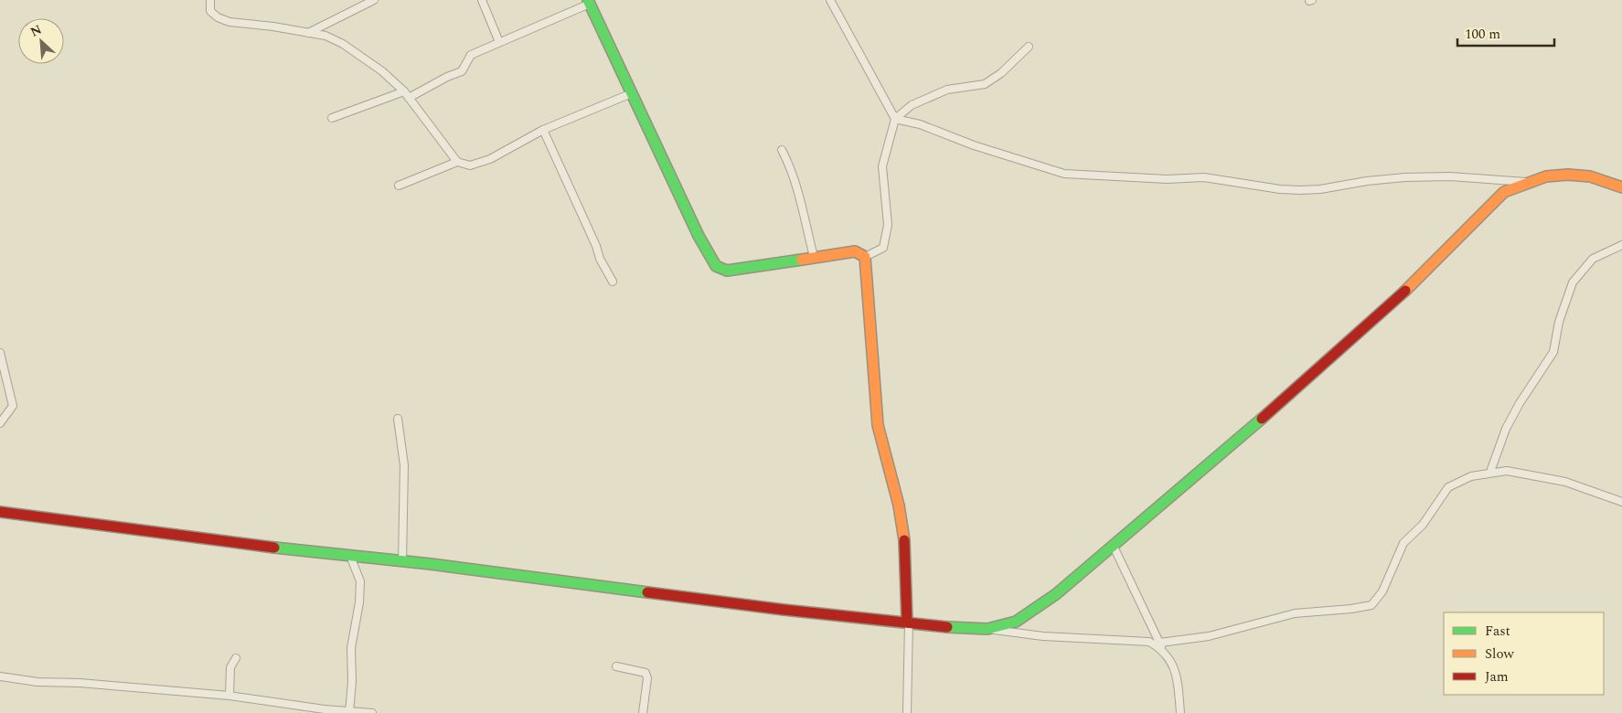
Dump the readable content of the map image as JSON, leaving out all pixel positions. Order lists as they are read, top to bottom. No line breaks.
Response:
{"legend":["Fast","Slow","Jam"],"scale_bar":"100 m","north":"top left"}
